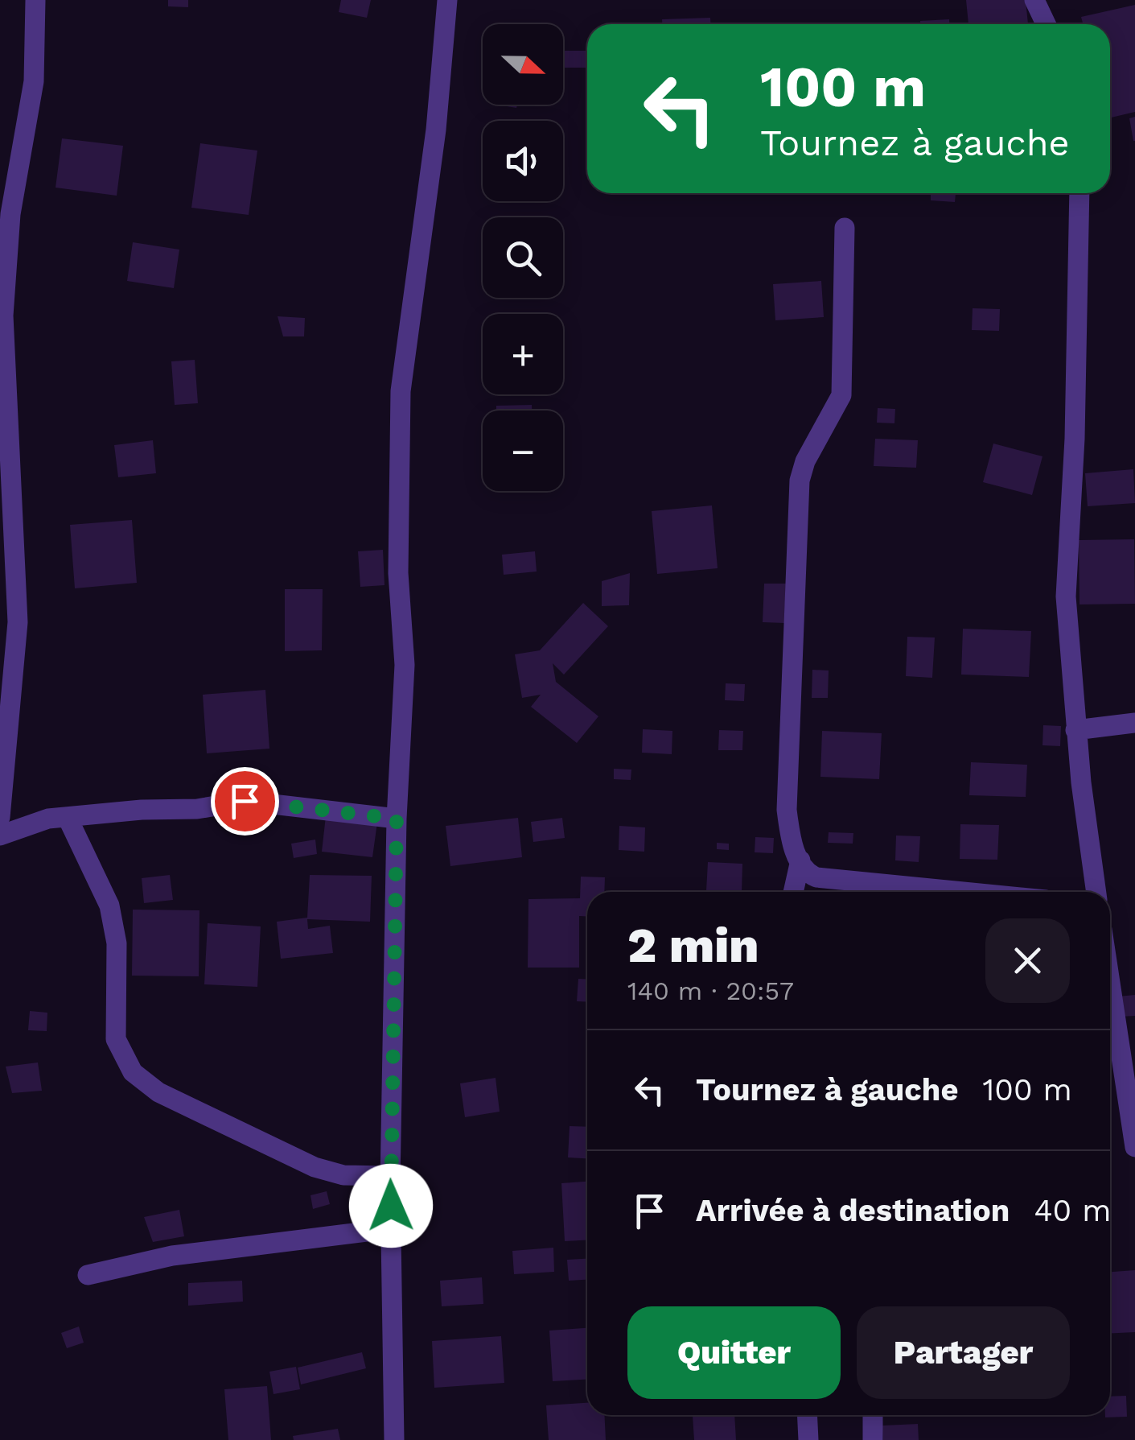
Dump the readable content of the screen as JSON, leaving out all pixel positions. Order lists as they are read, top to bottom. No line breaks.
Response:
{"north":"right","page":{"map_buttons":["+","−"],"turn":["100 m","Tournez à gauche"],"heading":["2 min","140 m · 20:57"],"list":[{"name":"Tournez à gauche","value":"100 m"},{"name":"Arrivée à destination","value":"40 m"}],"buttons":["Quitter","Partager"]}}
